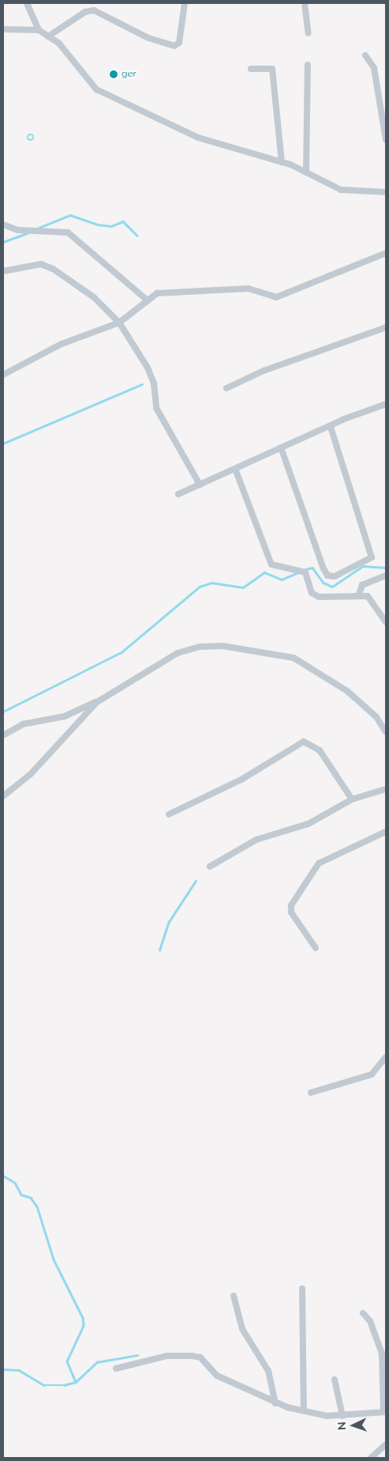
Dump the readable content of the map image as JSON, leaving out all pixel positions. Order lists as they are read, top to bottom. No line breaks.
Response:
{"places":["ger"],"north":"left"}
